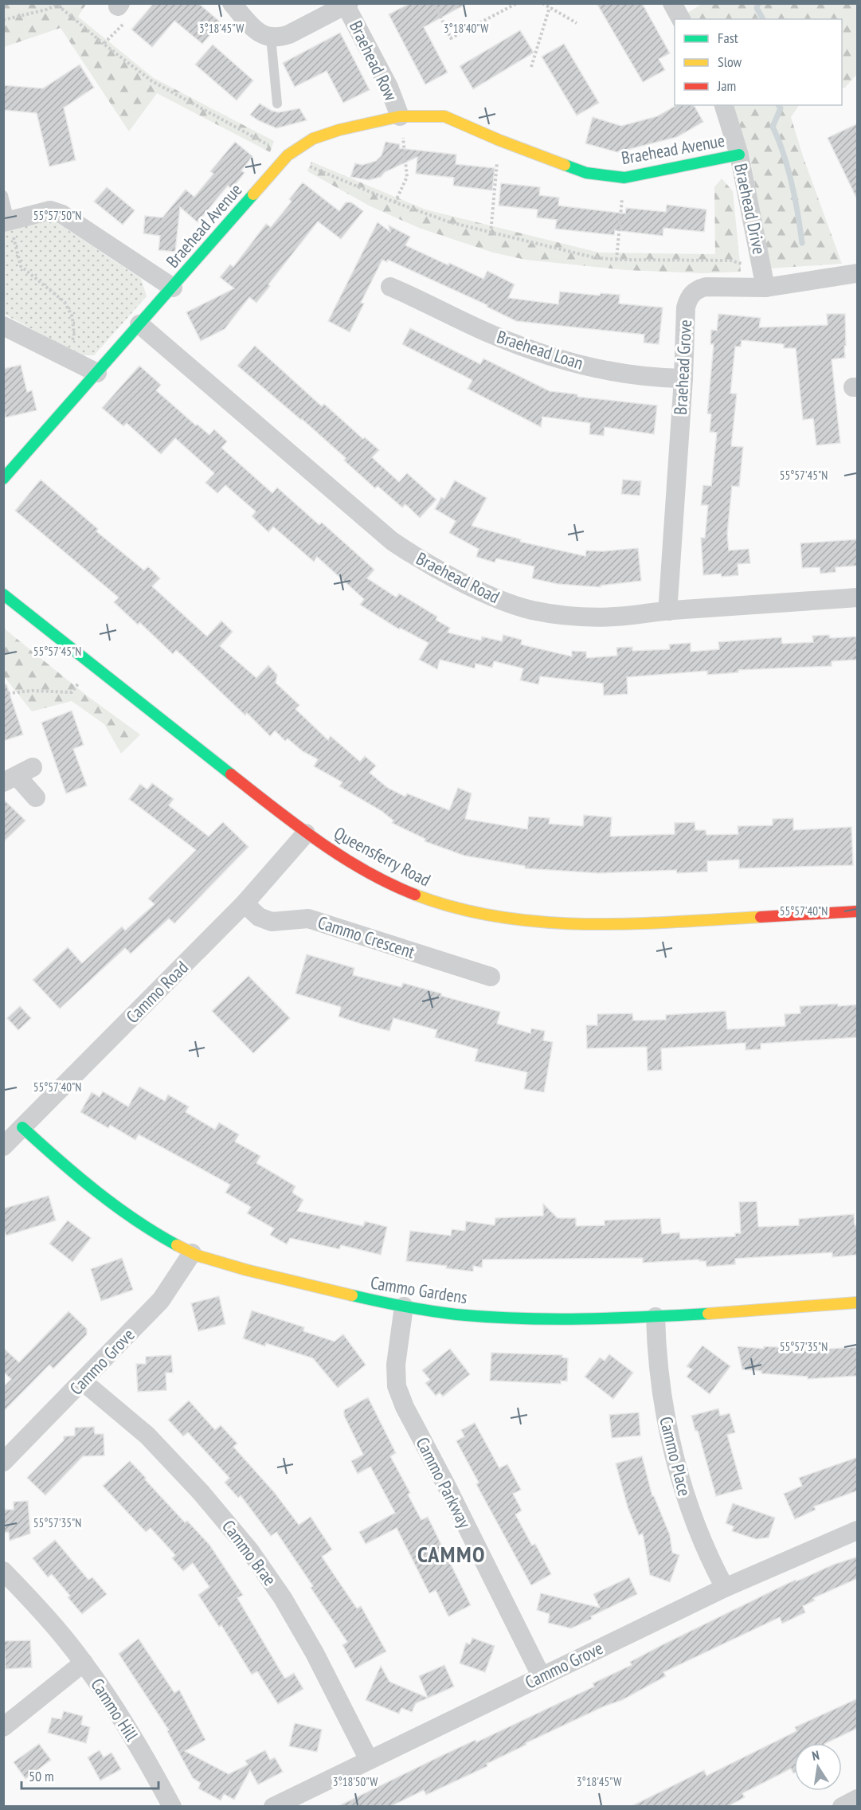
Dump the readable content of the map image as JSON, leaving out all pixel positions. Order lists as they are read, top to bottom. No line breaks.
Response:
{"streets":{"street":["Braehead Row","Braehead Avenue","Braehead Drive","Braehead Loan","Braehead Grove","Braehead Road","Queensferry Road","Cammo Crescent","Cammo Road","Cammo Gardens","Cammo Grove","Cammo Place","Cammo Parkway","Cammo Brae","Cammo Hill"]},"crossings":[["Braehead Row","Braehead Avenue"],["Braehead Avenue","Braehead Drive"],["Braehead Avenue","Braehead Road"],["Braehead Drive","Braehead Grove"],["Braehead Loan","Braehead Grove"],["Braehead Grove","Braehead Road"],["Queensferry Road","Cammo Road"],["Cammo Crescent","Cammo Road"],["Cammo Road","Cammo Gardens"],["Cammo Gardens","Cammo Grove"],["Cammo Gardens","Cammo Place"],["Cammo Gardens","Cammo Parkway"],["Cammo Grove","Cammo Place"],["Cammo Grove","Cammo Parkway"],["Cammo Grove","Cammo Brae"]],"districts":["CAMMO"],"legend":["Fast","Slow","Jam"],"scale_bar":"50 m","north":"top","coordinates":["3°18'45\"W","3°18'40\"W","55°57'50\"N","55°57'45\"N","55°57'40\"N","55°57'35\"N","3°18'50\"W"]}
